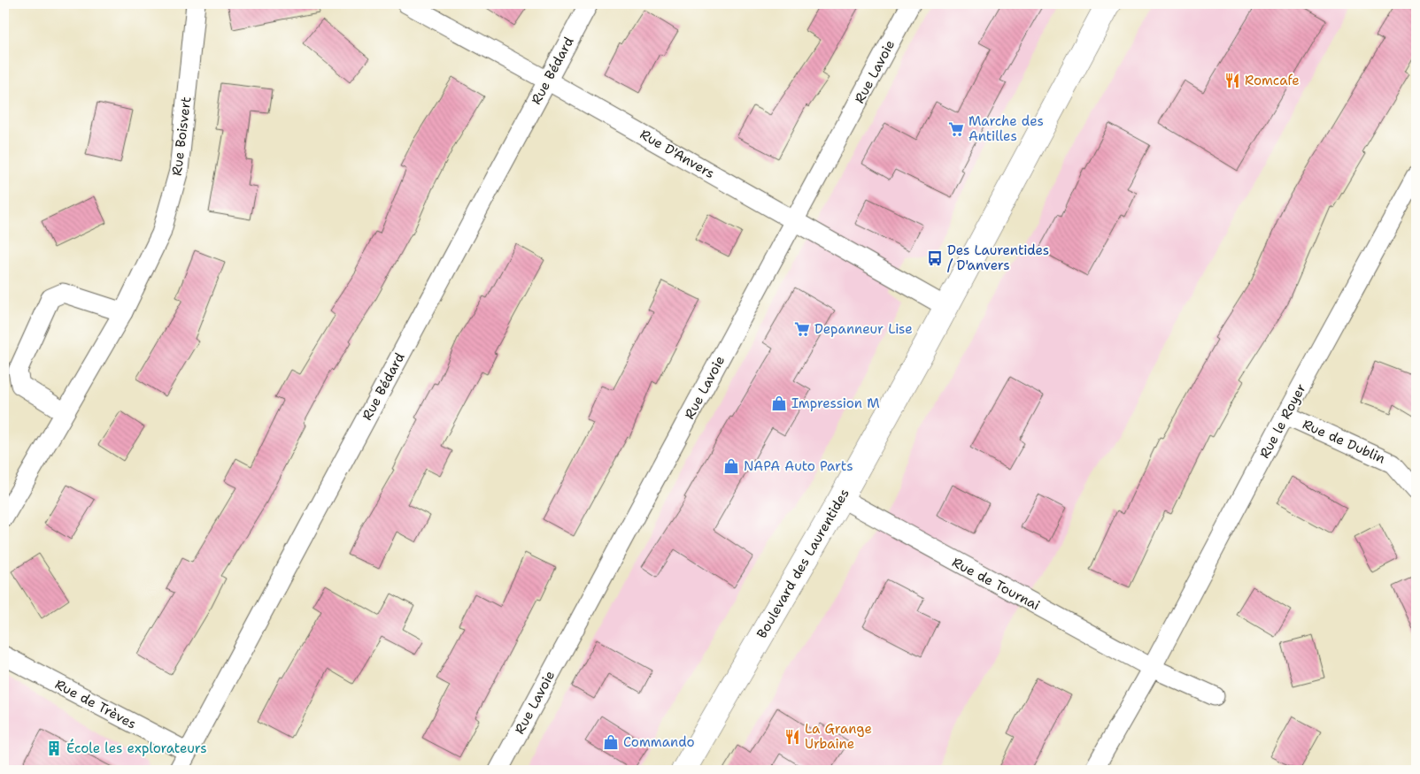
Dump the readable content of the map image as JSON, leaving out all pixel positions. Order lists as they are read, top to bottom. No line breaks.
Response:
{"streets":{"main road":["Boulevard des Laurentides"],"street":["Rue Bédard","Rue Lavoie","Rue Boisvert","Rue D'Anvers","Rue le Royer","Rue de Dublin","Rue de Tournai","Rue de Trèves"]},"crossings":[["Rue Bédard","Rue D'Anvers"],["Rue Bédard","Rue de Trèves"],["Rue Lavoie","Rue D'Anvers"],["Rue D'Anvers","Boulevard des Laurentides"],["Rue le Royer","Rue de Dublin"],["Rue le Royer","Rue de Tournai"],["Boulevard des Laurentides","Rue de Tournai"]],"places":{"restaurant":["Romcafe","La Grange Urbaine"],"supermarket":["Marche des Antilles","Depanneur Lise"],"bus stop":["Des Laurentides / D'anvers"],"shop":["Impression M","NAPA Auto Parts","Commando"],"building":["École les explorateurs"]}}
